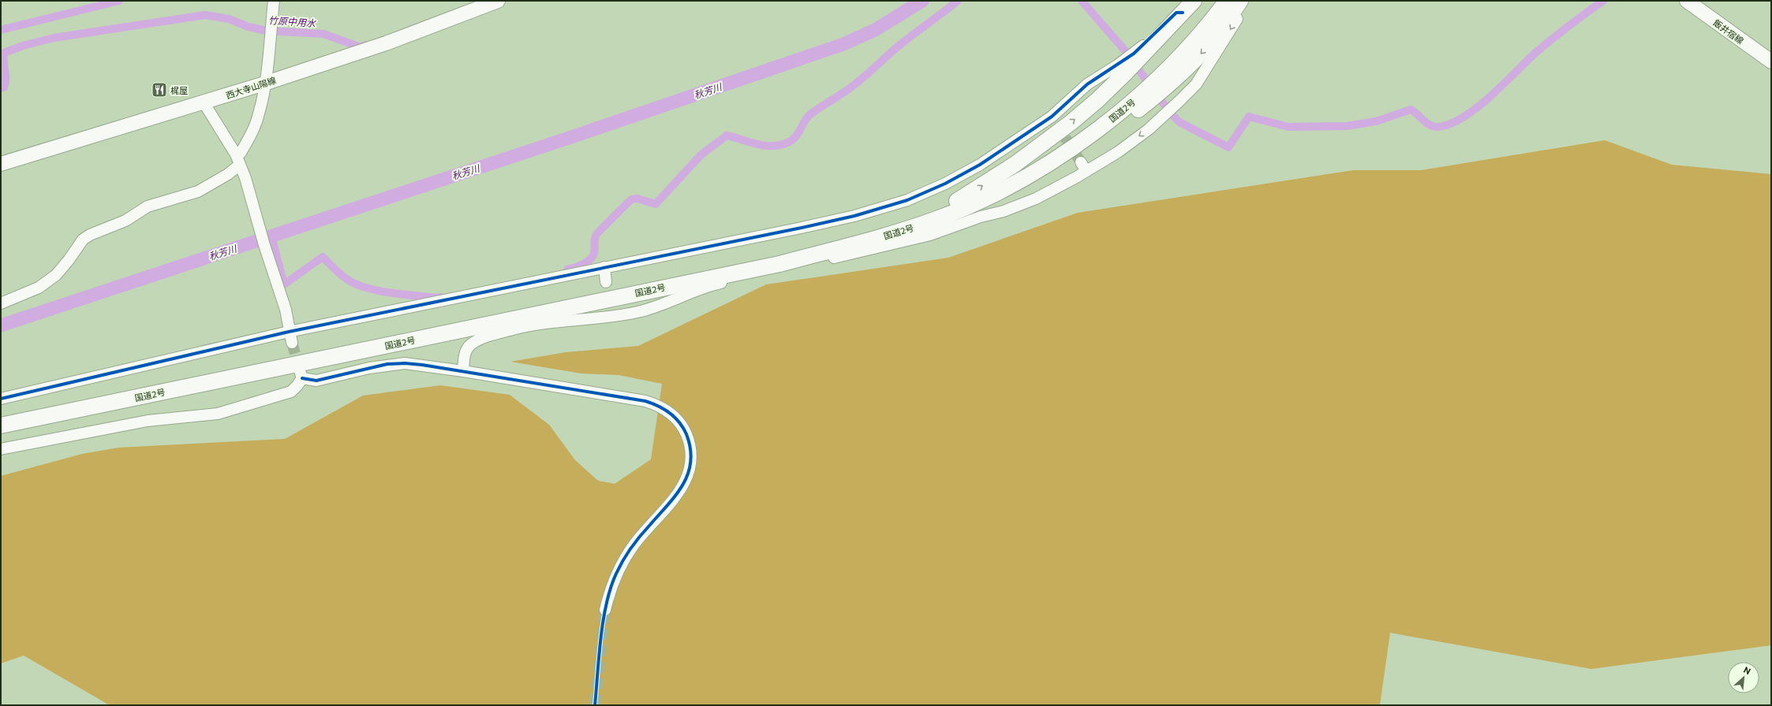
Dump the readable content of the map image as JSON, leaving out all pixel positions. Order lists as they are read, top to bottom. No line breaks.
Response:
{"streets":{"highway":["国道2号"],"main road":["飯井宿線","西大寺山陽線"]},"water":["竹原中用水","秋芳川"],"places":{"restaurant":["梶屋"]},"north":"top right"}
